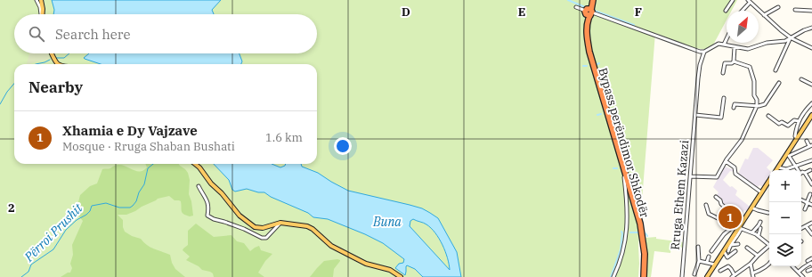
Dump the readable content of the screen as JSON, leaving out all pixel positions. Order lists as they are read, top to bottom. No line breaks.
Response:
{"streets":{"highway":["Bypass perëndimor Shkodër"],"street":["Rruga Ethem Kazazi"]},"water":["Buna","Përroi Prushit"],"north":"top right","page":{"search":"Search here","heading":"Nearby","list":[{"mark":"1","name":"Xhamia e Dy Vajzave","note":"Mosque · Rruga Shaban Bushati","value":"1.6 km"}],"map_buttons":["+","−"],"pins":"1"},"grid":{"columns":["D","E","F"],"rows":["2"]}}
